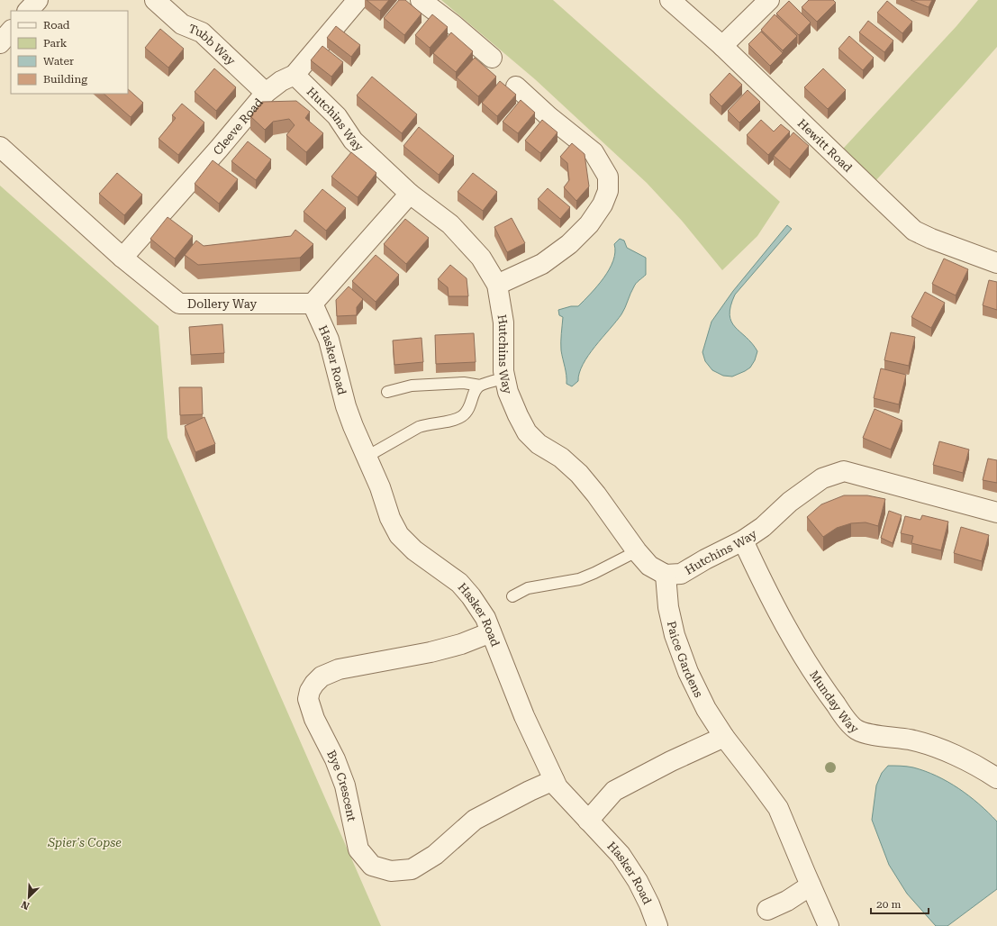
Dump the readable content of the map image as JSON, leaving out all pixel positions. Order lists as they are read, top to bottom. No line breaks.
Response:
{"streets":{"street":["Tubb Way","Hutchins Way","Cleeve Road","Hewitt Road","Dollery Way","Hasker Road","Paice Gardens","Munday Way","Bye Crescent"]},"crossings":[["Tubb Way","Cleeve Road"],["Hutchins Way","Cleeve Road"],["Hutchins Way","Paice Gardens"],["Hutchins Way","Munday Way"],["Cleeve Road","Dollery Way"],["Dollery Way","Hasker Road"],["Hasker Road","Bye Crescent"]],"parks":["Spier's Copse"],"legend":["Road","Park","Water","Building"],"scale_bar":"20 m","north":"bottom left"}
